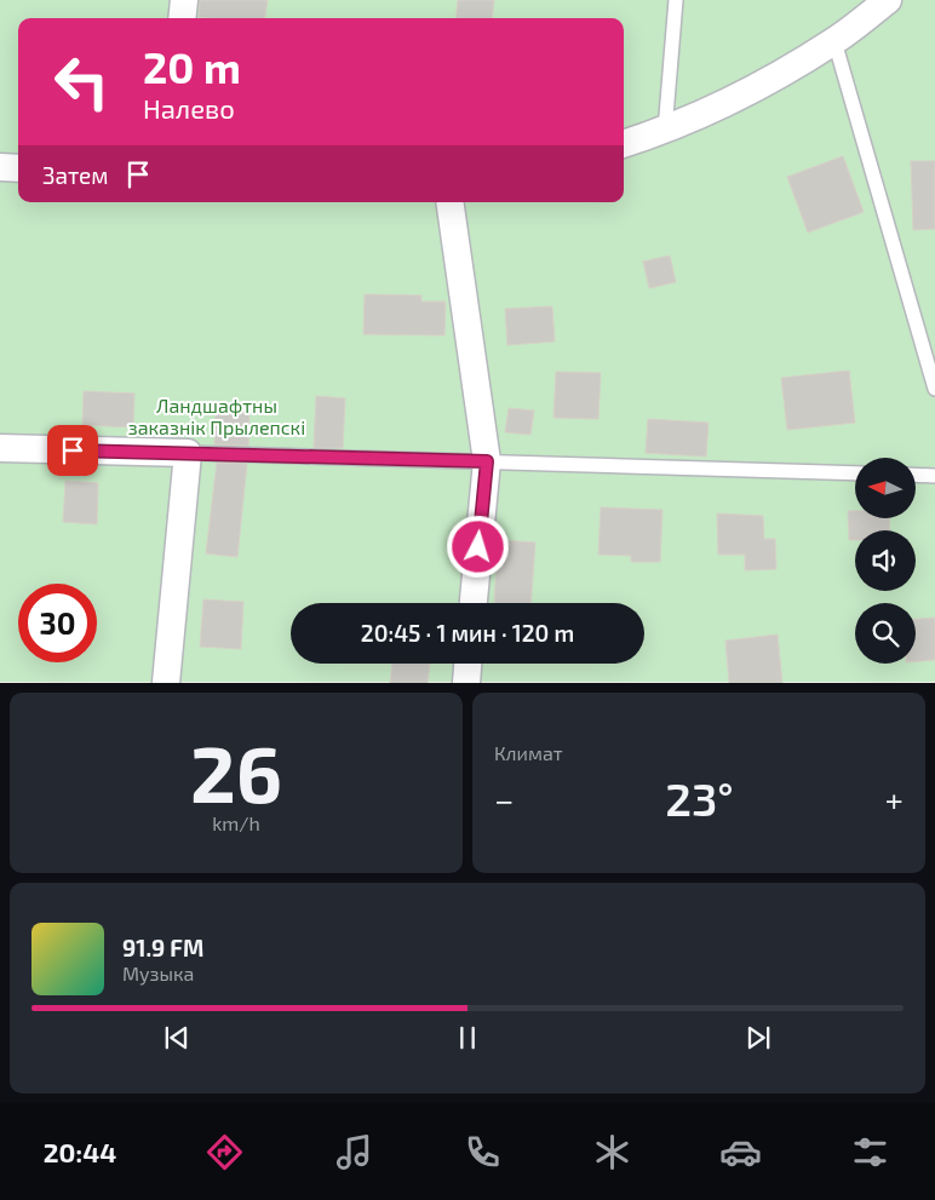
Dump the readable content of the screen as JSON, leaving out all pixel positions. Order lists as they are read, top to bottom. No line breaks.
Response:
{"parks":["Ландшафтны заказнік Прылепскі"],"north":"left","page":{"turn":["20 m","Налево"],"then":"Затем","limit":"30","trip":"20:45 · 1 мин · 120 m","tile":[["26","km/h"],"Климат"],"heat":["−","23°","+"],"song":["91.9 FM","Музыка"],"tabs":"20:44"}}
